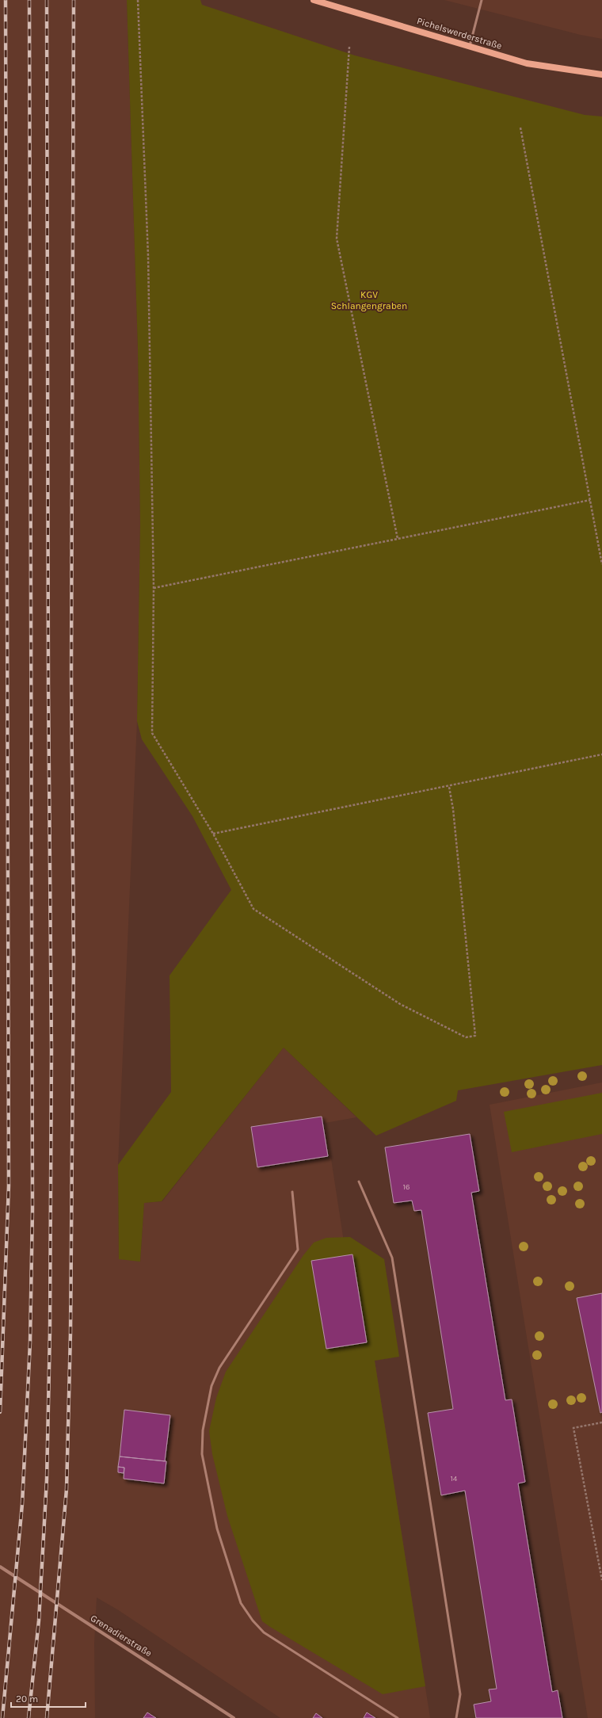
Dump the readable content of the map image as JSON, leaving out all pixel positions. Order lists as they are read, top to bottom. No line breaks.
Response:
{"streets":{"street":["Pichelswerderstraße","Grenadierstraße"]},"parks":["KGV Schlangengraben"],"house_numbers":["16","14"],"scale_bar":"20 m"}
